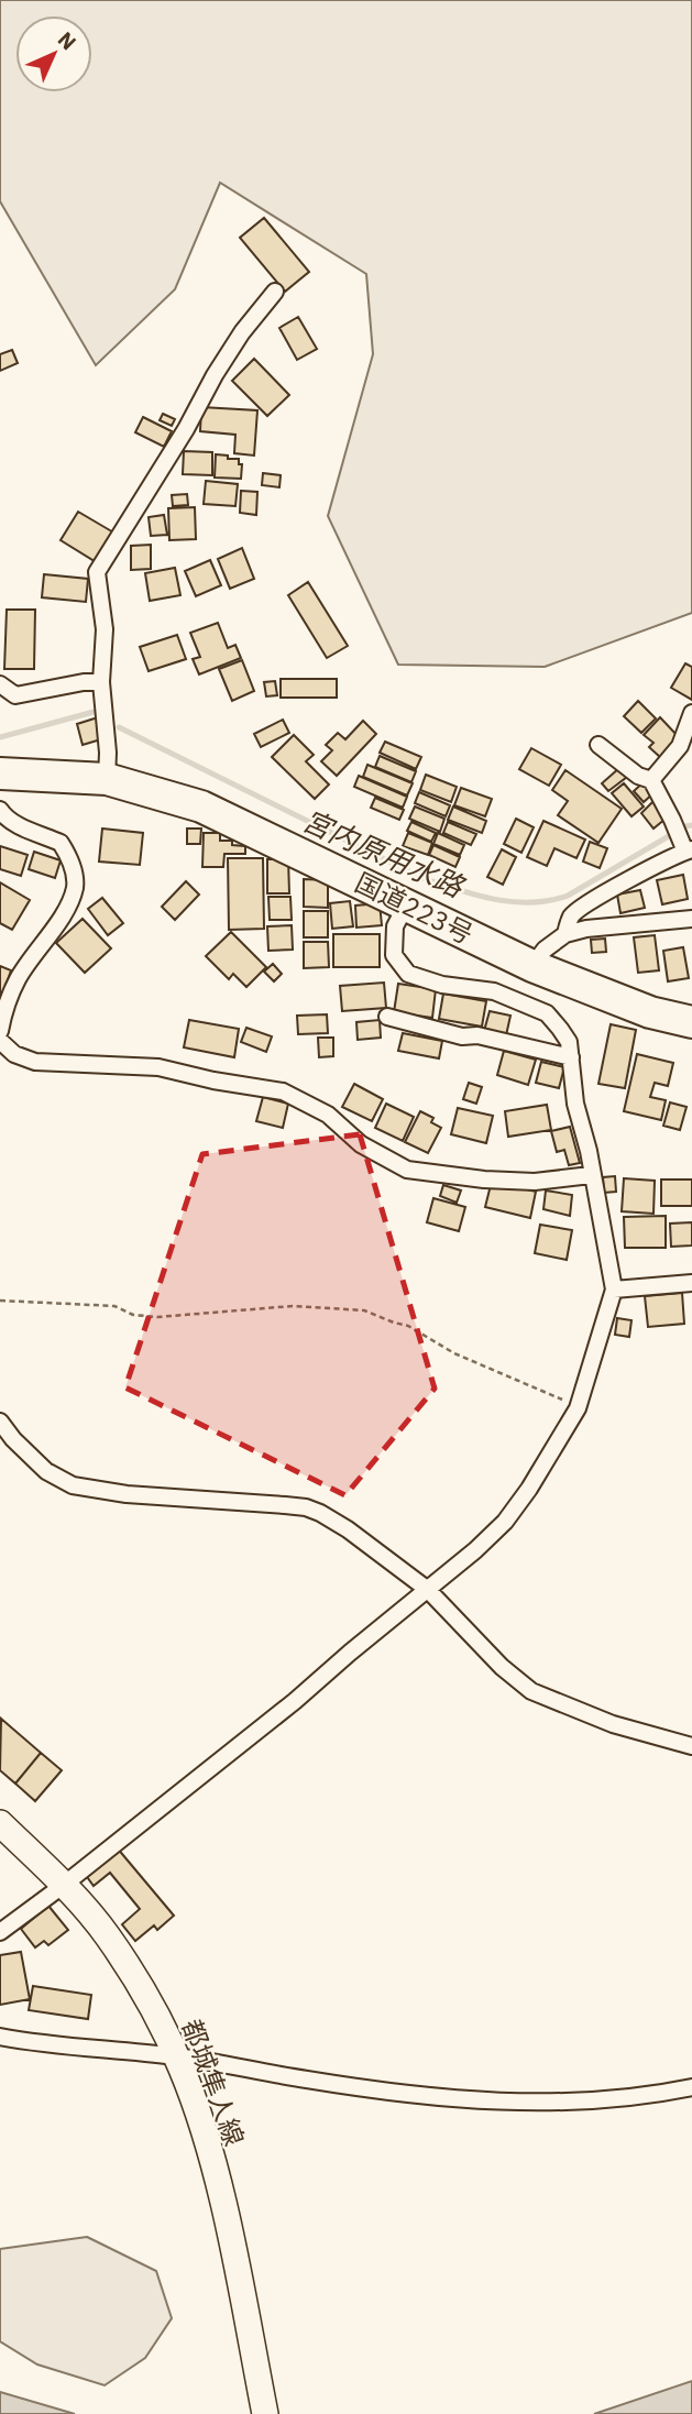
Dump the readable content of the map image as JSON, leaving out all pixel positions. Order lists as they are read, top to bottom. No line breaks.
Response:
{"streets":{"highway":["国道223号"],"main road":["都城隼人線"]},"water":["宮内原用水路"],"north":"top right"}
